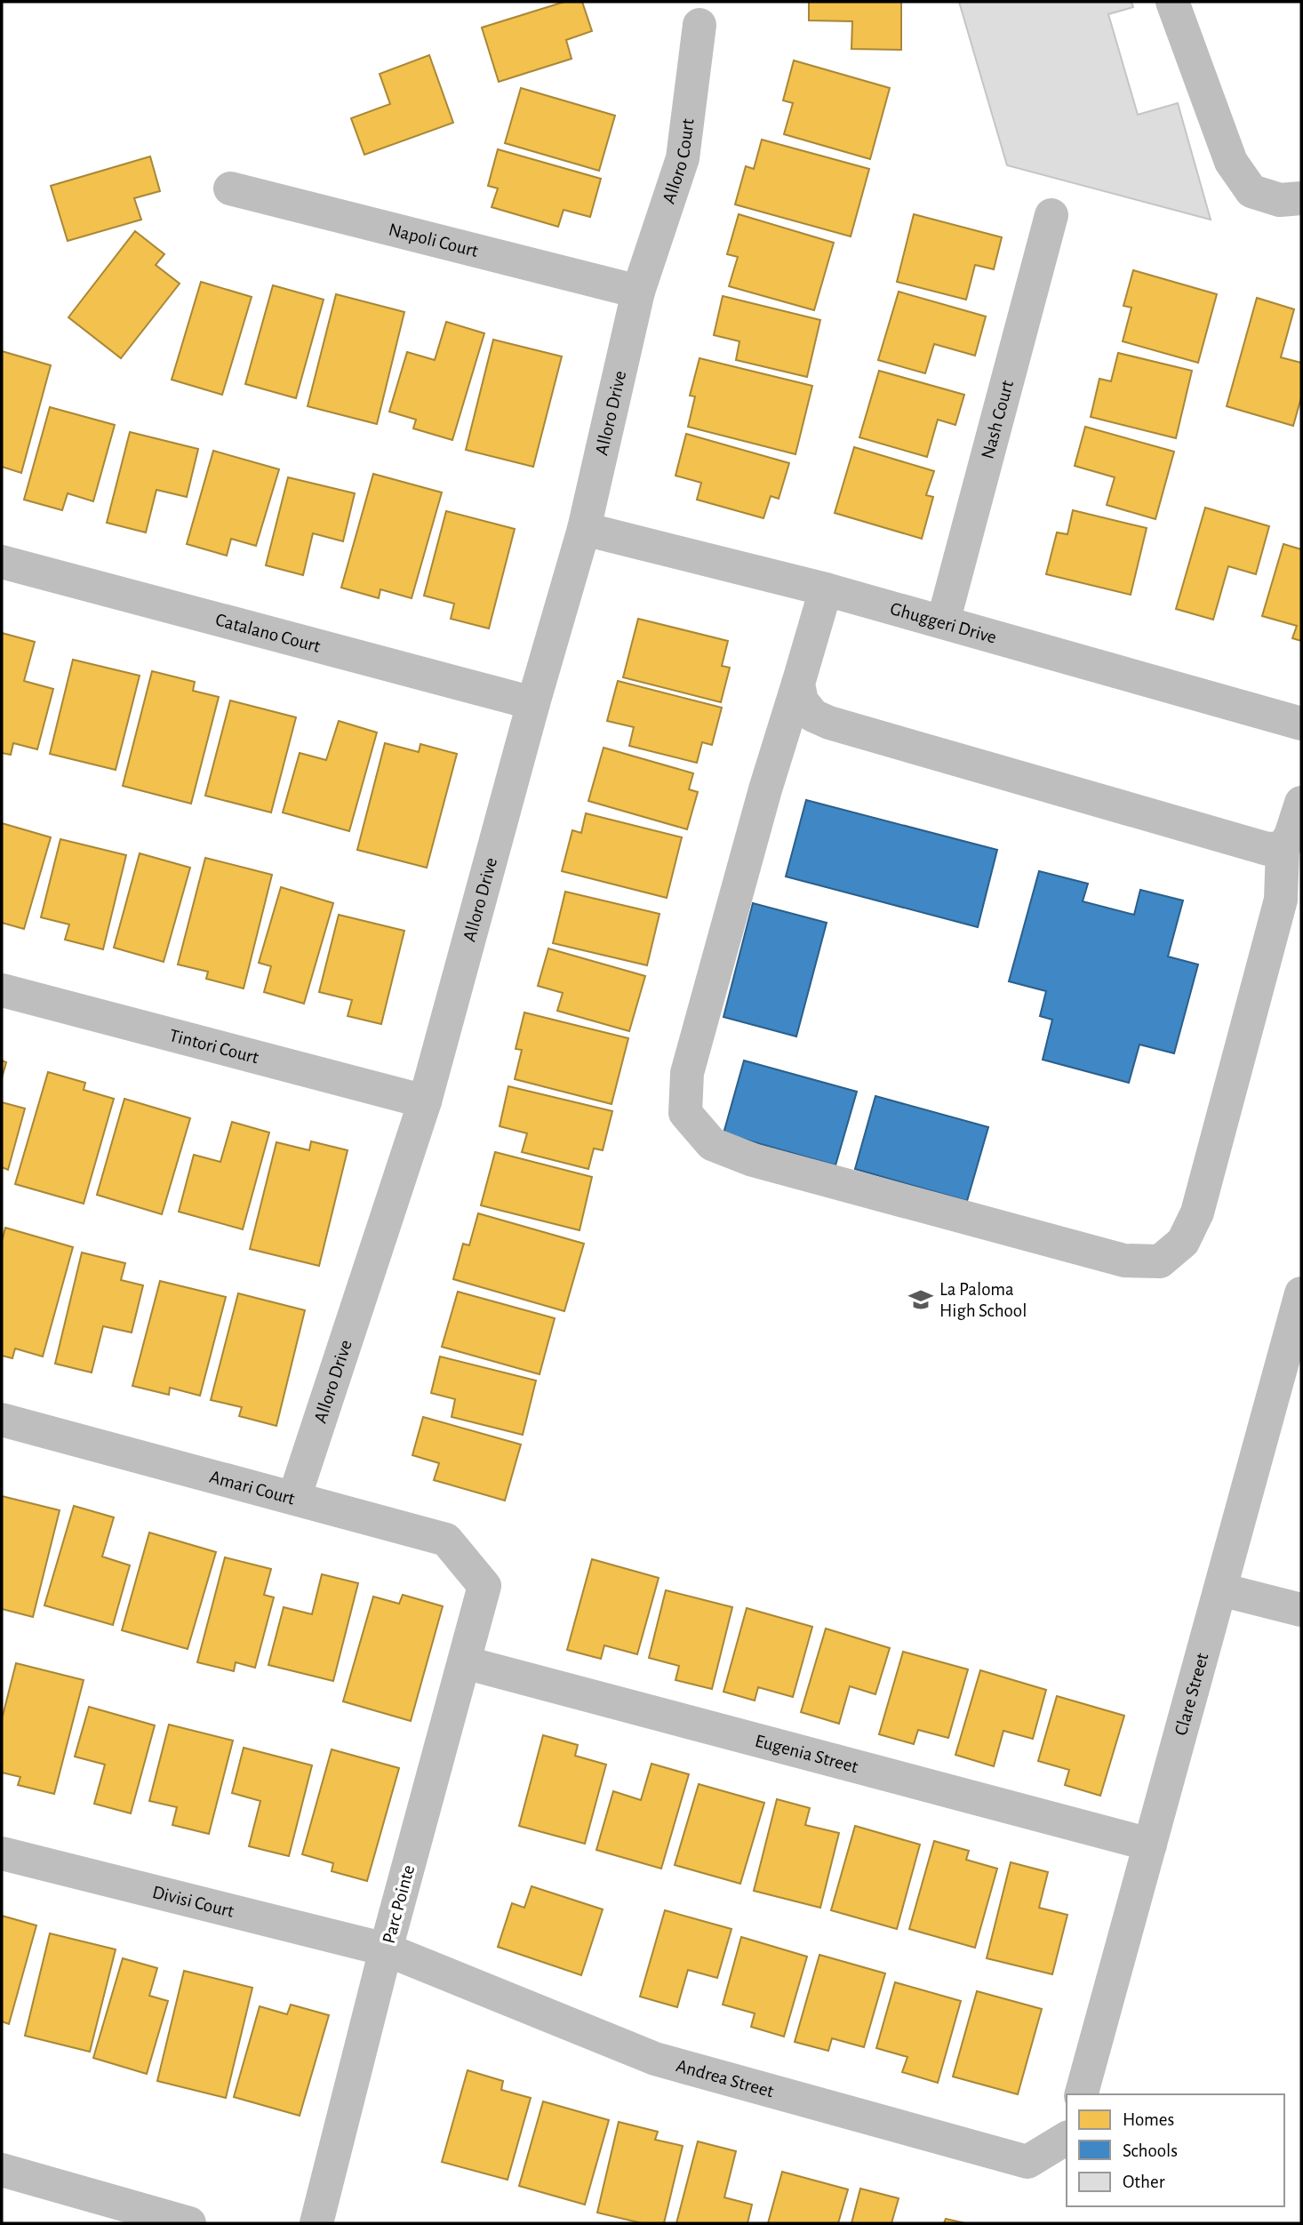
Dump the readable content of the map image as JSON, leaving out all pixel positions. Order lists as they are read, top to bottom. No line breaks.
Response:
{"streets":{"street":["Alloro Court","Napoli Court","Alloro Drive","Nash Court","Ghuggeri Drive","Catalano Court","Tintori Court","Amari Court","Clare Street","Eugenia Street","Divisi Court","Parc Pointe","Andrea Street"]},"crossings":[["Alloro Court","Napoli Court"],["Alloro Court","Alloro Drive"],["Napoli Court","Alloro Drive"],["Alloro Drive","Ghuggeri Drive"],["Alloro Drive","Catalano Court"],["Alloro Drive","Tintori Court"],["Alloro Drive","Amari Court"],["Nash Court","Ghuggeri Drive"],["Amari Court","Parc Pointe"],["Clare Street","Eugenia Street"],["Eugenia Street","Parc Pointe"],["Divisi Court","Parc Pointe"],["Divisi Court","Andrea Street"],["Parc Pointe","Andrea Street"]],"places":{"school or university":["La Paloma High School"]},"legend":["Homes","Schools","Other"]}
